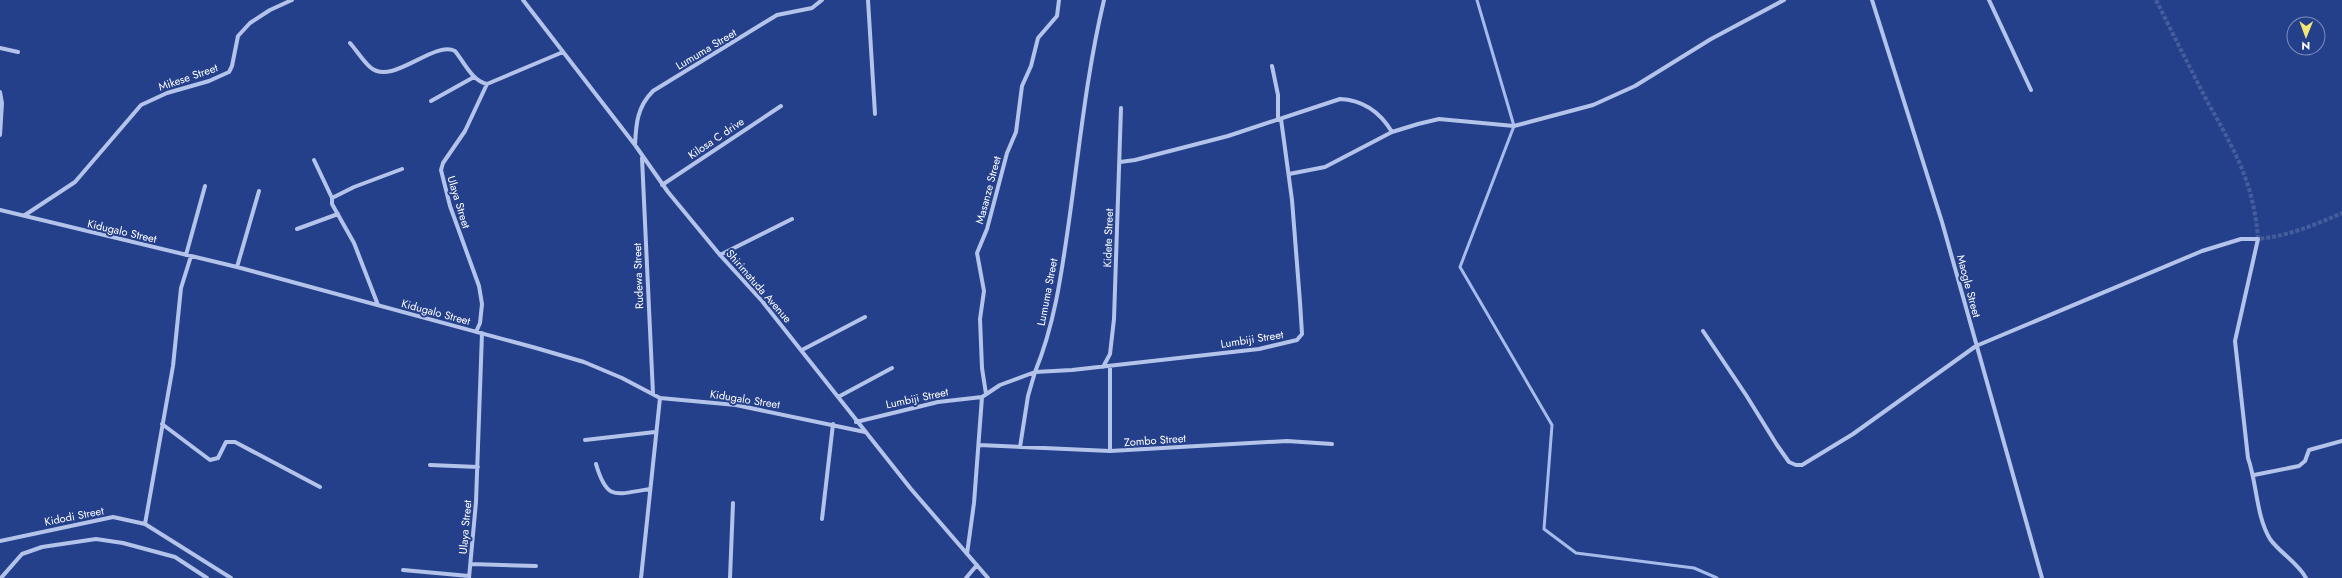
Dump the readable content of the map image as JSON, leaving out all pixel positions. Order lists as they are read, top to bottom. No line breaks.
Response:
{"streets":{"street":["Lumuma Street","Mikese Street","Kilosa C drive","Masanze Street","Ulaya Street","Kidugalo Street","Kidete Street","Rudewa Street","Shirimatuda Avenue","Maogle Street","Lumbiji Street","Zombo Street","Kidodi Street"]},"crossings":[["Lumuma Street","Shirimatuda Avenue"],["Lumuma Street","Lumbiji Street"],["Lumuma Street","Zombo Street"],["Mikese Street","Kidugalo Street"],["Kilosa C drive","Shirimatuda Avenue"],["Ulaya Street","Kidugalo Street"],["Kidugalo Street","Rudewa Street"],["Kidugalo Street","Shirimatuda Avenue"],["Kidete Street","Lumbiji Street"],["Rudewa Street","Shirimatuda Avenue"],["Shirimatuda Avenue","Lumbiji Street"]],"north":"bottom"}
